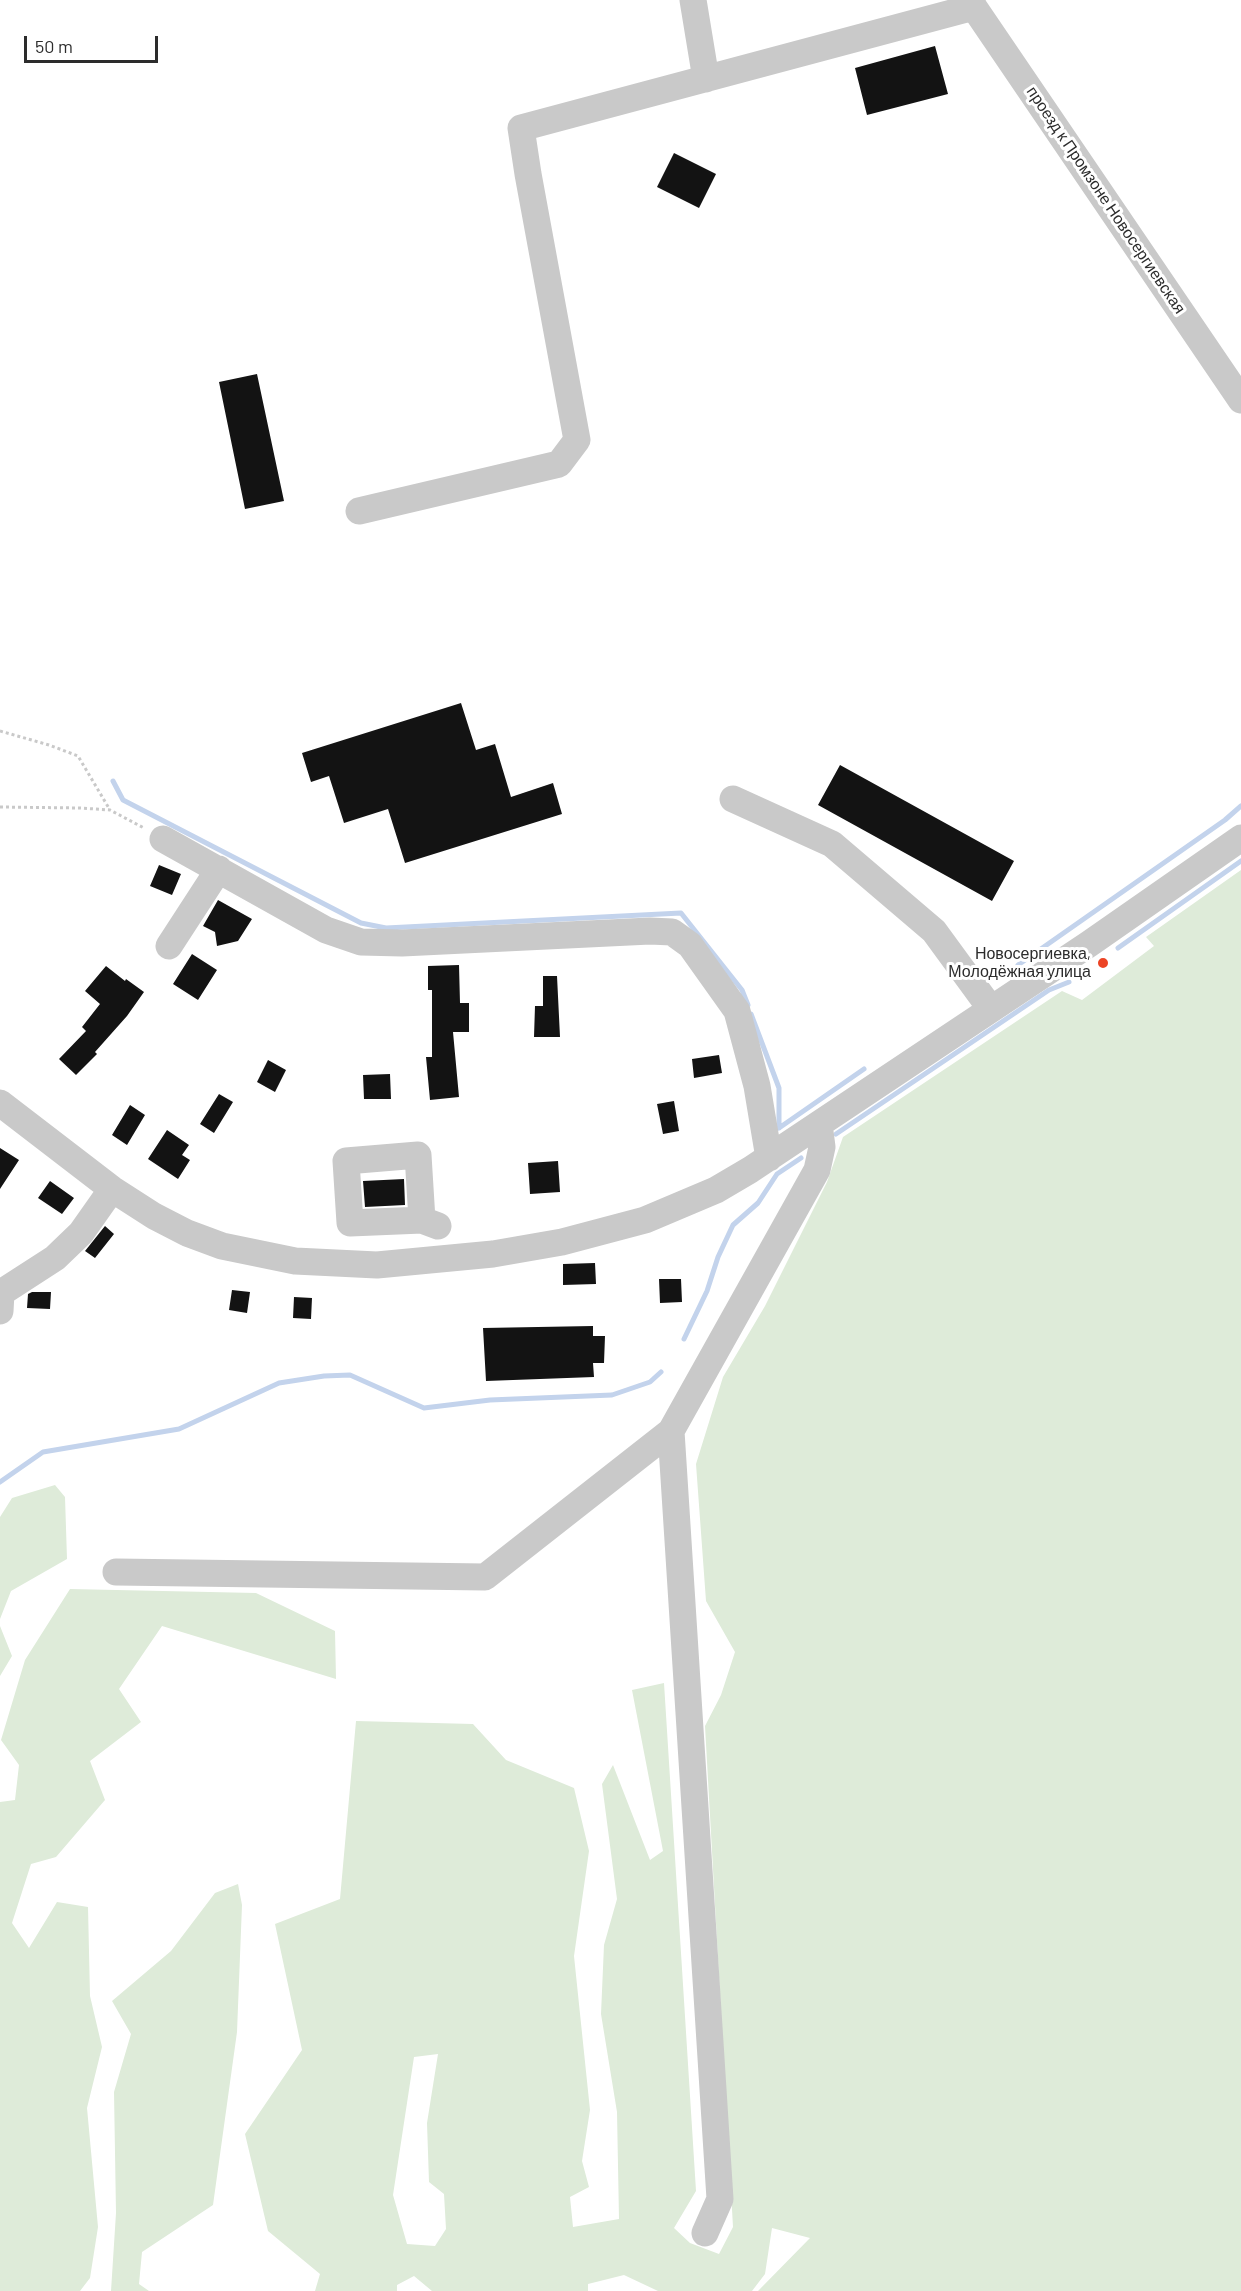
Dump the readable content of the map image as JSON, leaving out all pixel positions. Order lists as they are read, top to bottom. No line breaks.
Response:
{"streets":{"street":["проезд к Промзоне Новосергиевская"]},"places":["Новосергиевка, Молодёжная улица"],"scale_bar":"50 m"}
